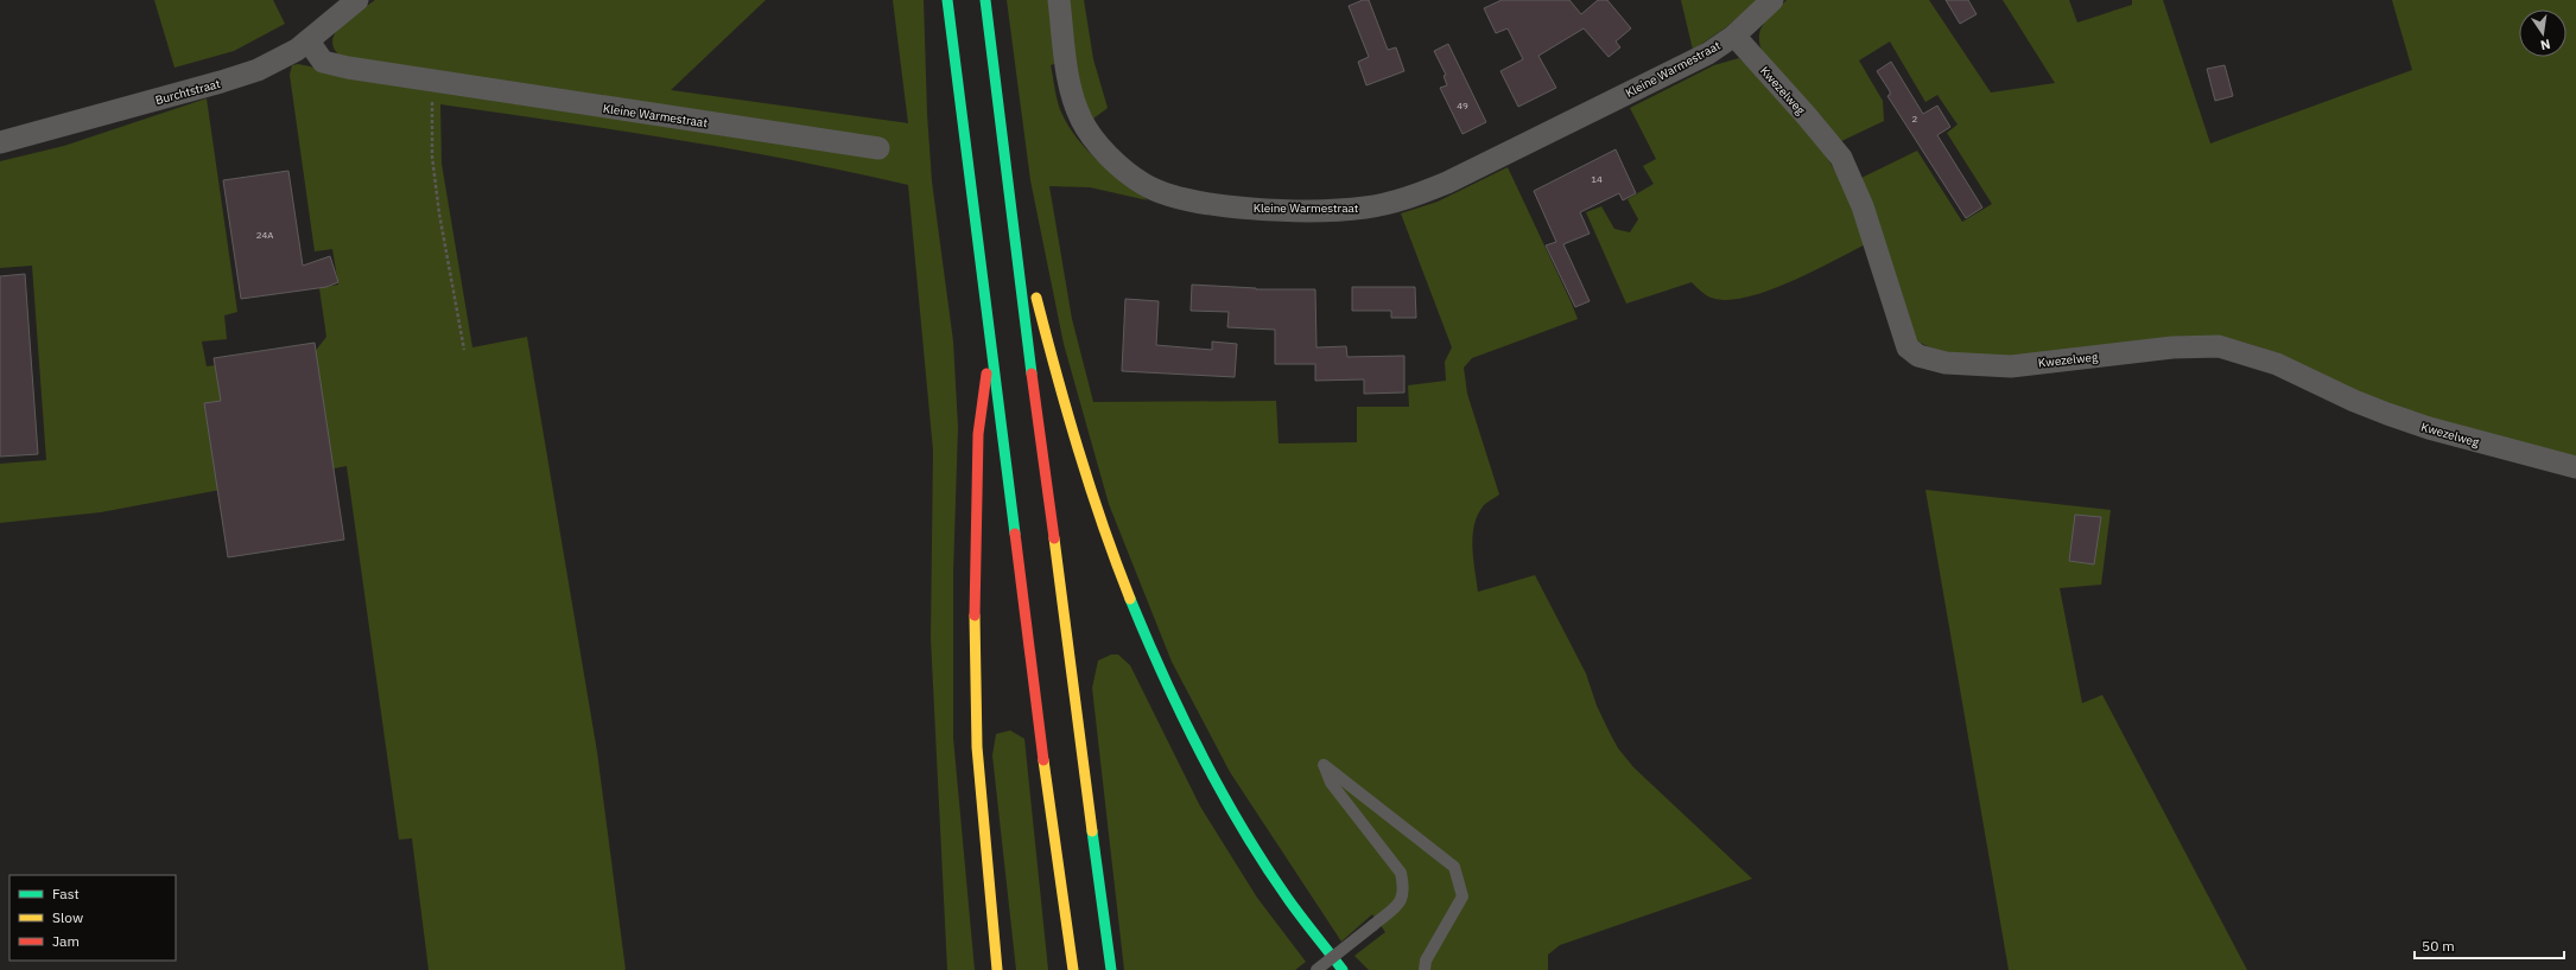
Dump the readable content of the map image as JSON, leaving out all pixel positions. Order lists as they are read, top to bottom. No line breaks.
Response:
{"streets":{"street":["Kleine Warmestraat","Kwezelweg","Burchtstraat"]},"crossings":[["Kleine Warmestraat","Kwezelweg"],["Kleine Warmestraat","Burchtstraat"]],"house_numbers":["49","2","14","24A"],"legend":["Fast","Slow","Jam"],"scale_bar":"50 m","north":"bottom"}
